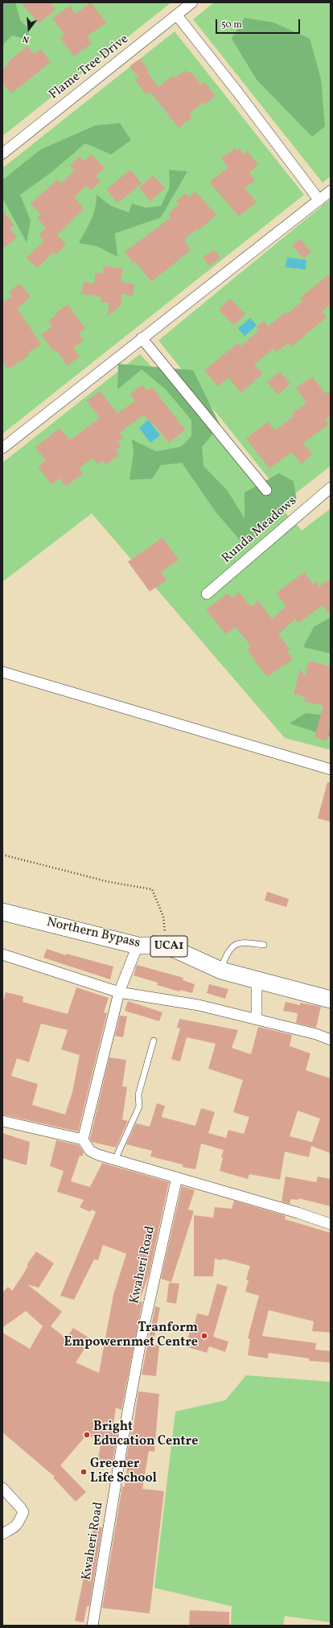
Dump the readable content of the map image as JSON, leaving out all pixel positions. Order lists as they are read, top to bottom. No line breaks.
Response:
{"streets":{"main road":["Northern Bypass","UCA1"],"street":["Flame Tree Drive","Runda Meadows","Kwaheri Road"]},"places":["Tranform Empowernmet Centre","Bright Education Centre","Greener Life School"],"scale_bar":"50 m","north":"bottom"}
